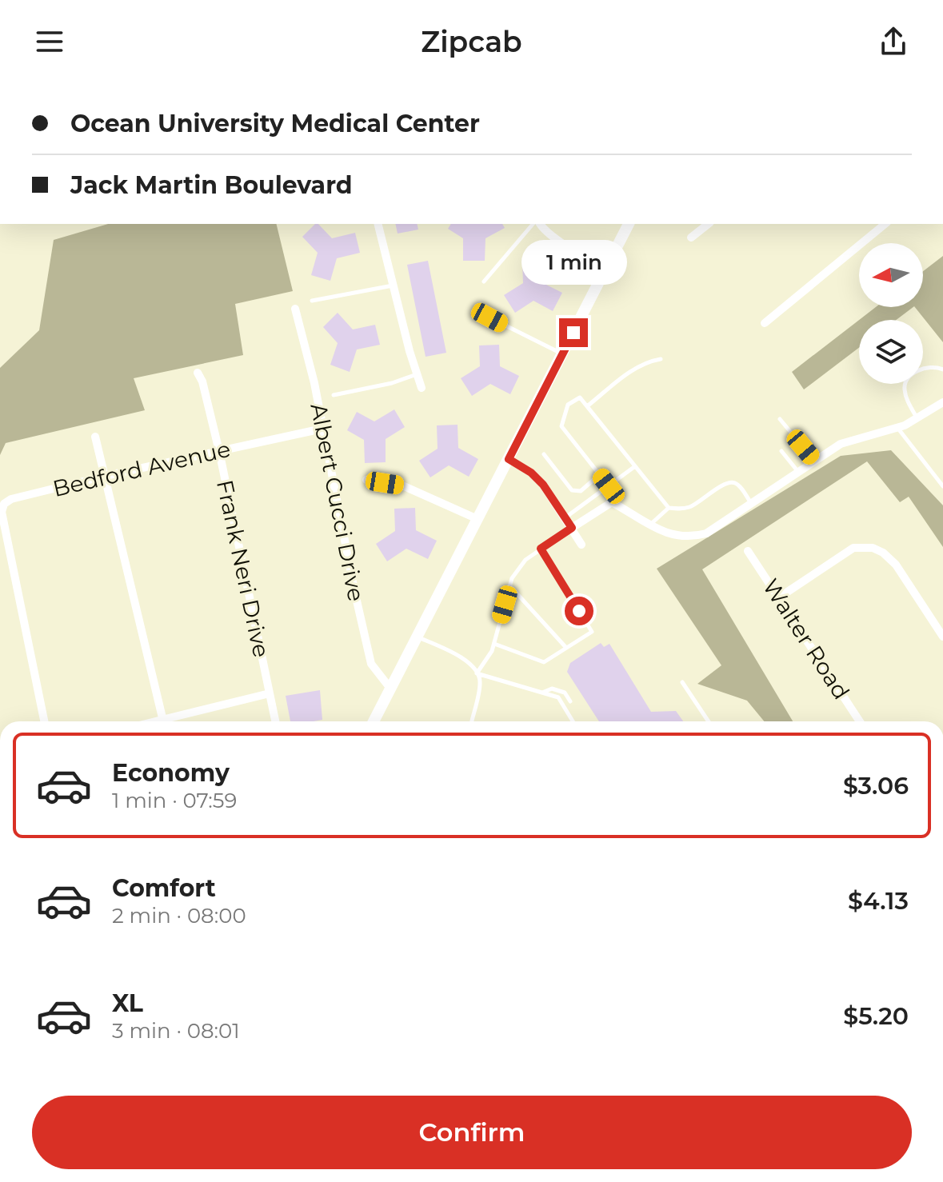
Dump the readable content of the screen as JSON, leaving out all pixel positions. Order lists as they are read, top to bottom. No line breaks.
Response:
{"streets":{"street":["Bedford Avenue","Albert Cucci Drive","Frank Neri Drive","Walter Road"]},"crossings":[["Bedford Avenue","Albert Cucci Drive"],["Bedford Avenue","Frank Neri Drive"]],"north":"left","page":{"header":"Zipcab","banner":["Ocean University Medical Center","Jack Martin Boulevard"],"bubble":"1 min","list":[{"name":"Economy","note":"1 min · 07:59","value":"$3.06"},{"name":"Comfort","note":"2 min · 08:00","value":"$4.13"},{"name":"XL","note":"3 min · 08:01","value":"$5.20"}],"buttons":"Confirm"}}
